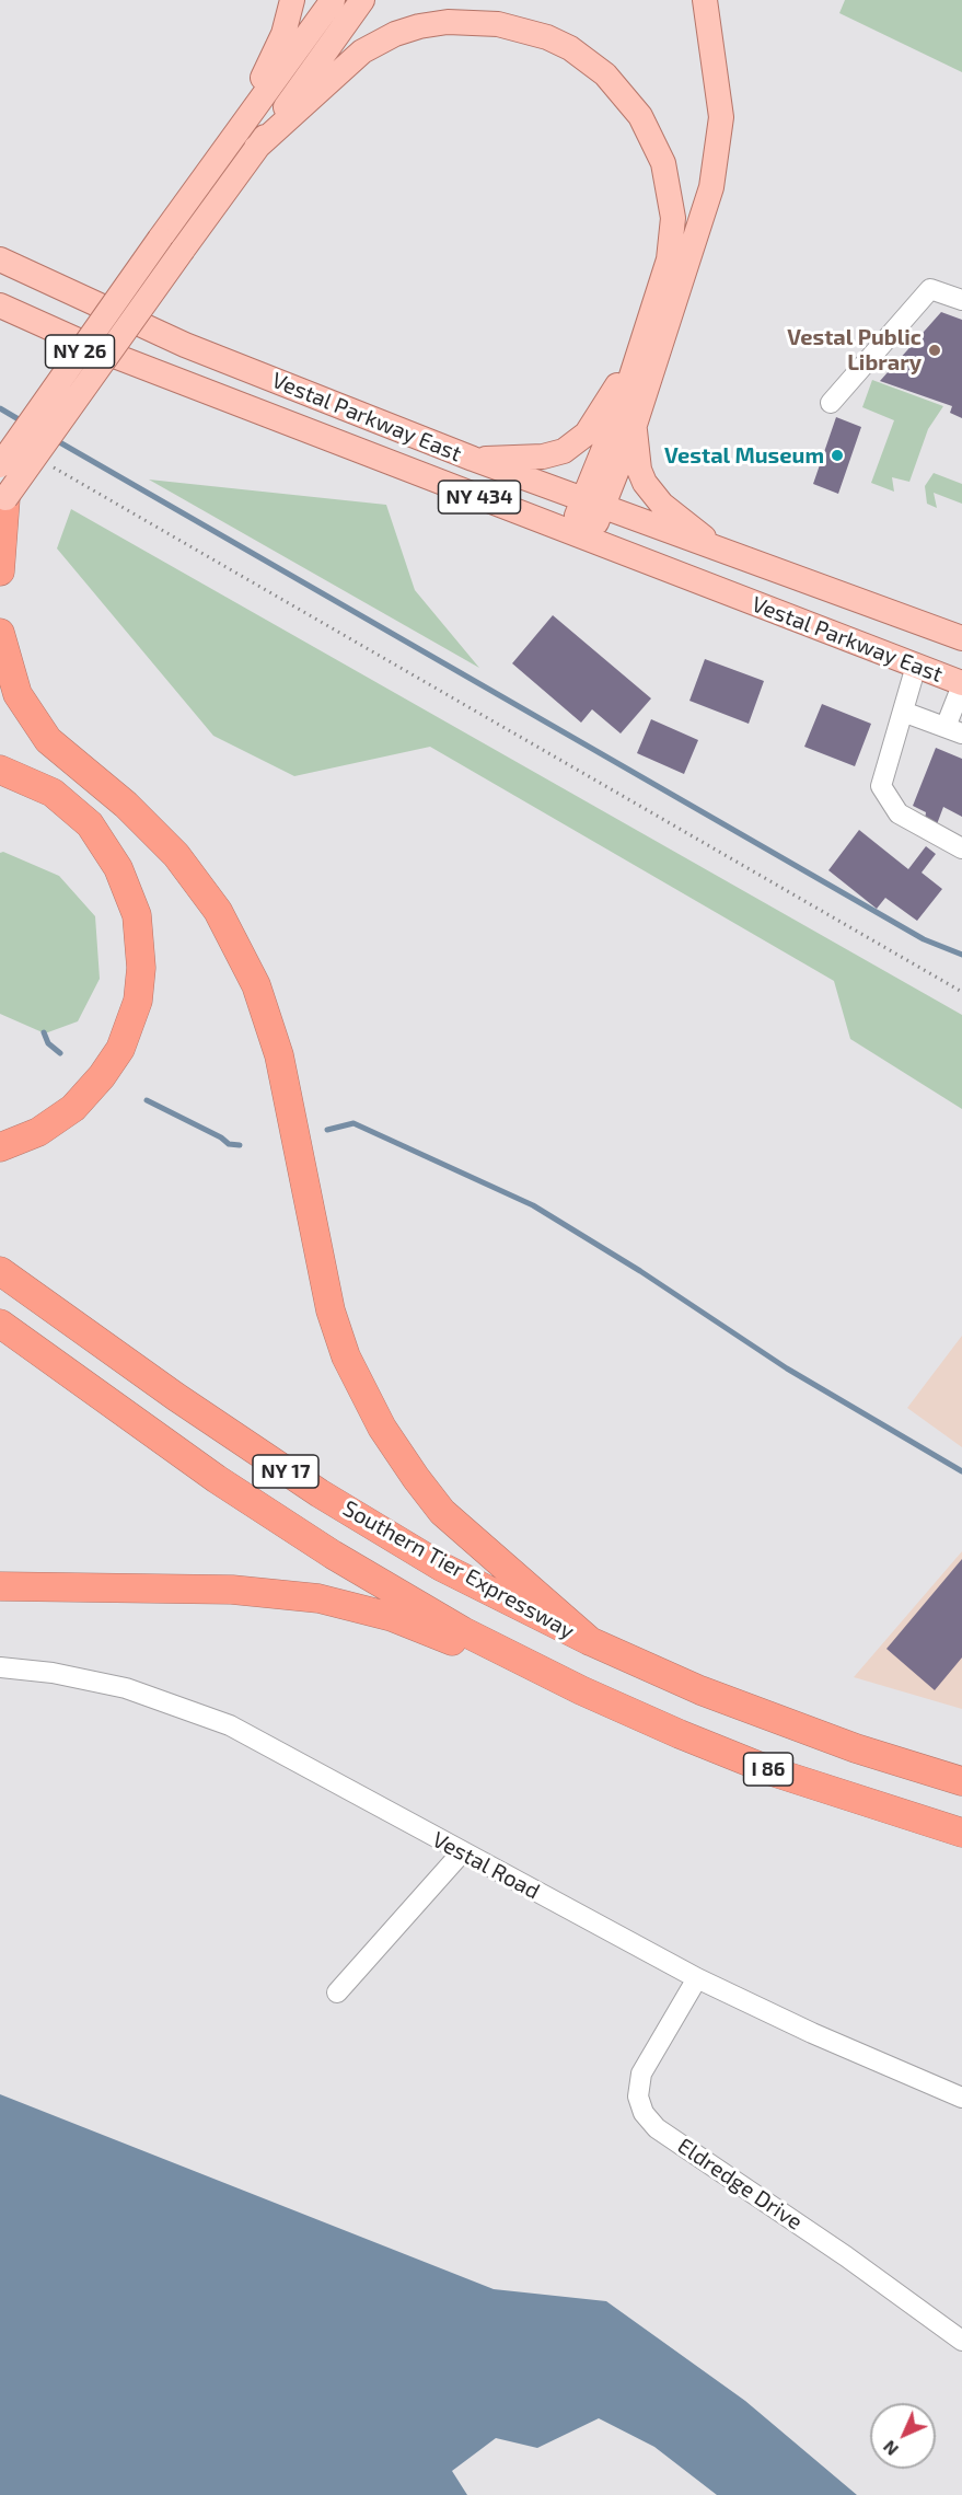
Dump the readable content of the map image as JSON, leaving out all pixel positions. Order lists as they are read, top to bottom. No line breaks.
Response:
{"streets":{"highway":["NY 17","Southern Tier Expressway","I 86"],"main road":["NY 26","Vestal Parkway East","NY 434"],"street":["Vestal Road","Eldredge Drive"]},"crossings":[["NY 17","I 86"],["Vestal Road","Eldredge Drive"]],"places":["Vestal Public Library","Vestal Museum"],"north":"bottom left"}
